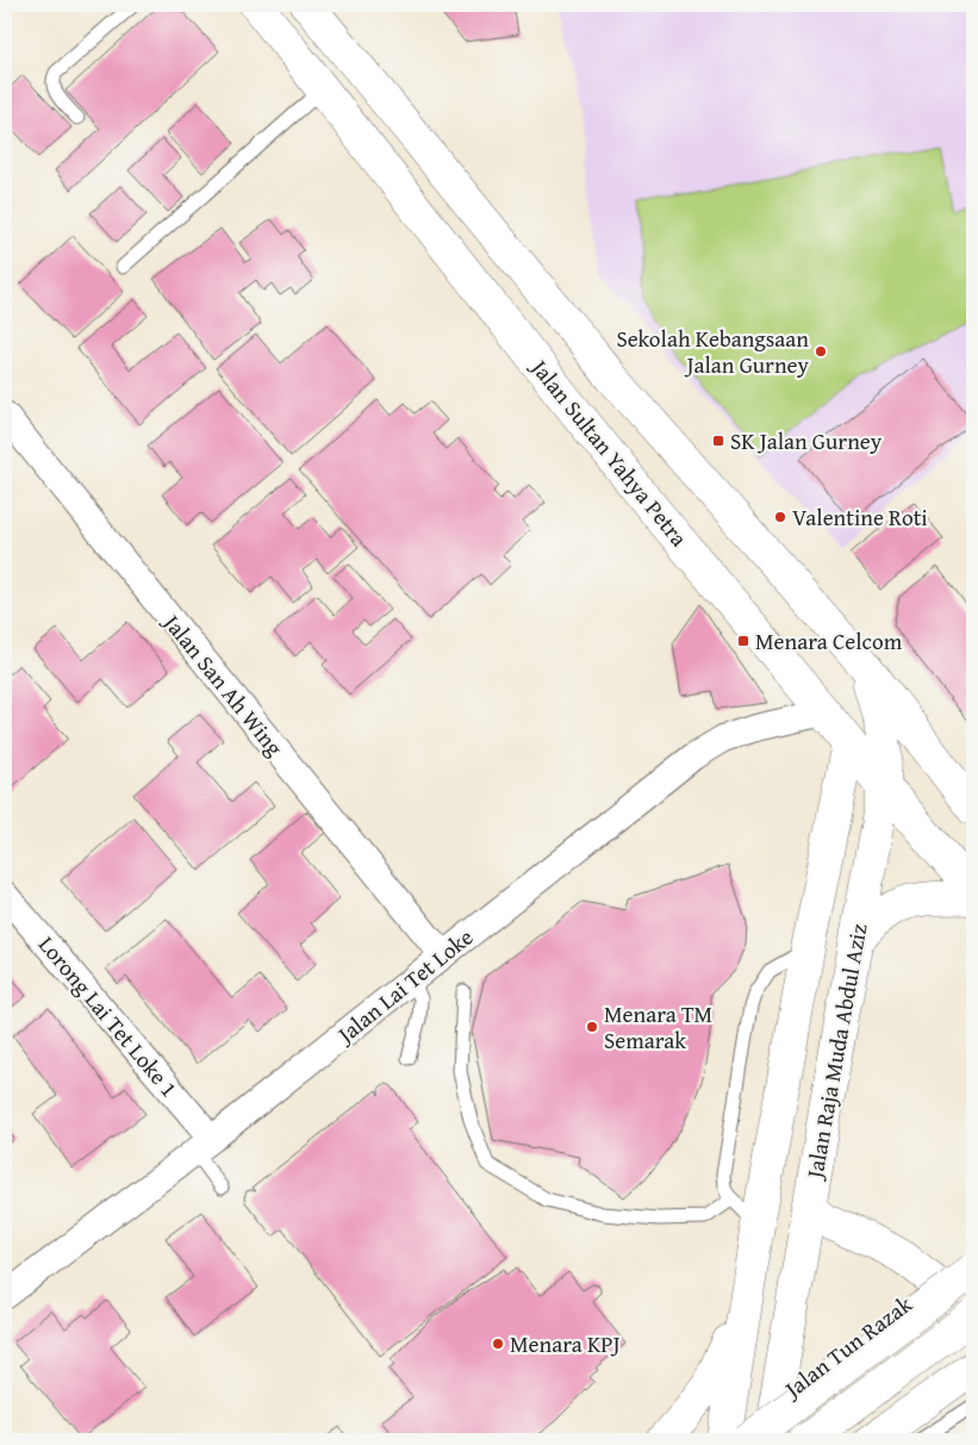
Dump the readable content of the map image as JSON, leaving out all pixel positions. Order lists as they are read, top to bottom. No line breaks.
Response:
{"streets":{"main road":["Jalan Sultan Yahya Petra","Jalan Raja Muda Abdul Aziz","Jalan Tun Razak"],"street":["Jalan San Ah Wing","Jalan Lai Tet Loke","Lorong Lai Tet Loke 1"]},"crossings":[["Jalan Sultan Yahya Petra","Jalan Lai Tet Loke"],["Jalan Sultan Yahya Petra","Jalan Raja Muda Abdul Aziz"],["Jalan San Ah Wing","Jalan Lai Tet Loke"],["Jalan Lai Tet Loke","Lorong Lai Tet Loke 1"],["Jalan Raja Muda Abdul Aziz","Jalan Tun Razak"]],"places":{"other":["Sekolah Kebangsaan Jalan Gurney","Valentine Roti","Menara TM Semarak","Menara KPJ"],"transit":["SK Jalan Gurney","Menara Celcom"]}}
